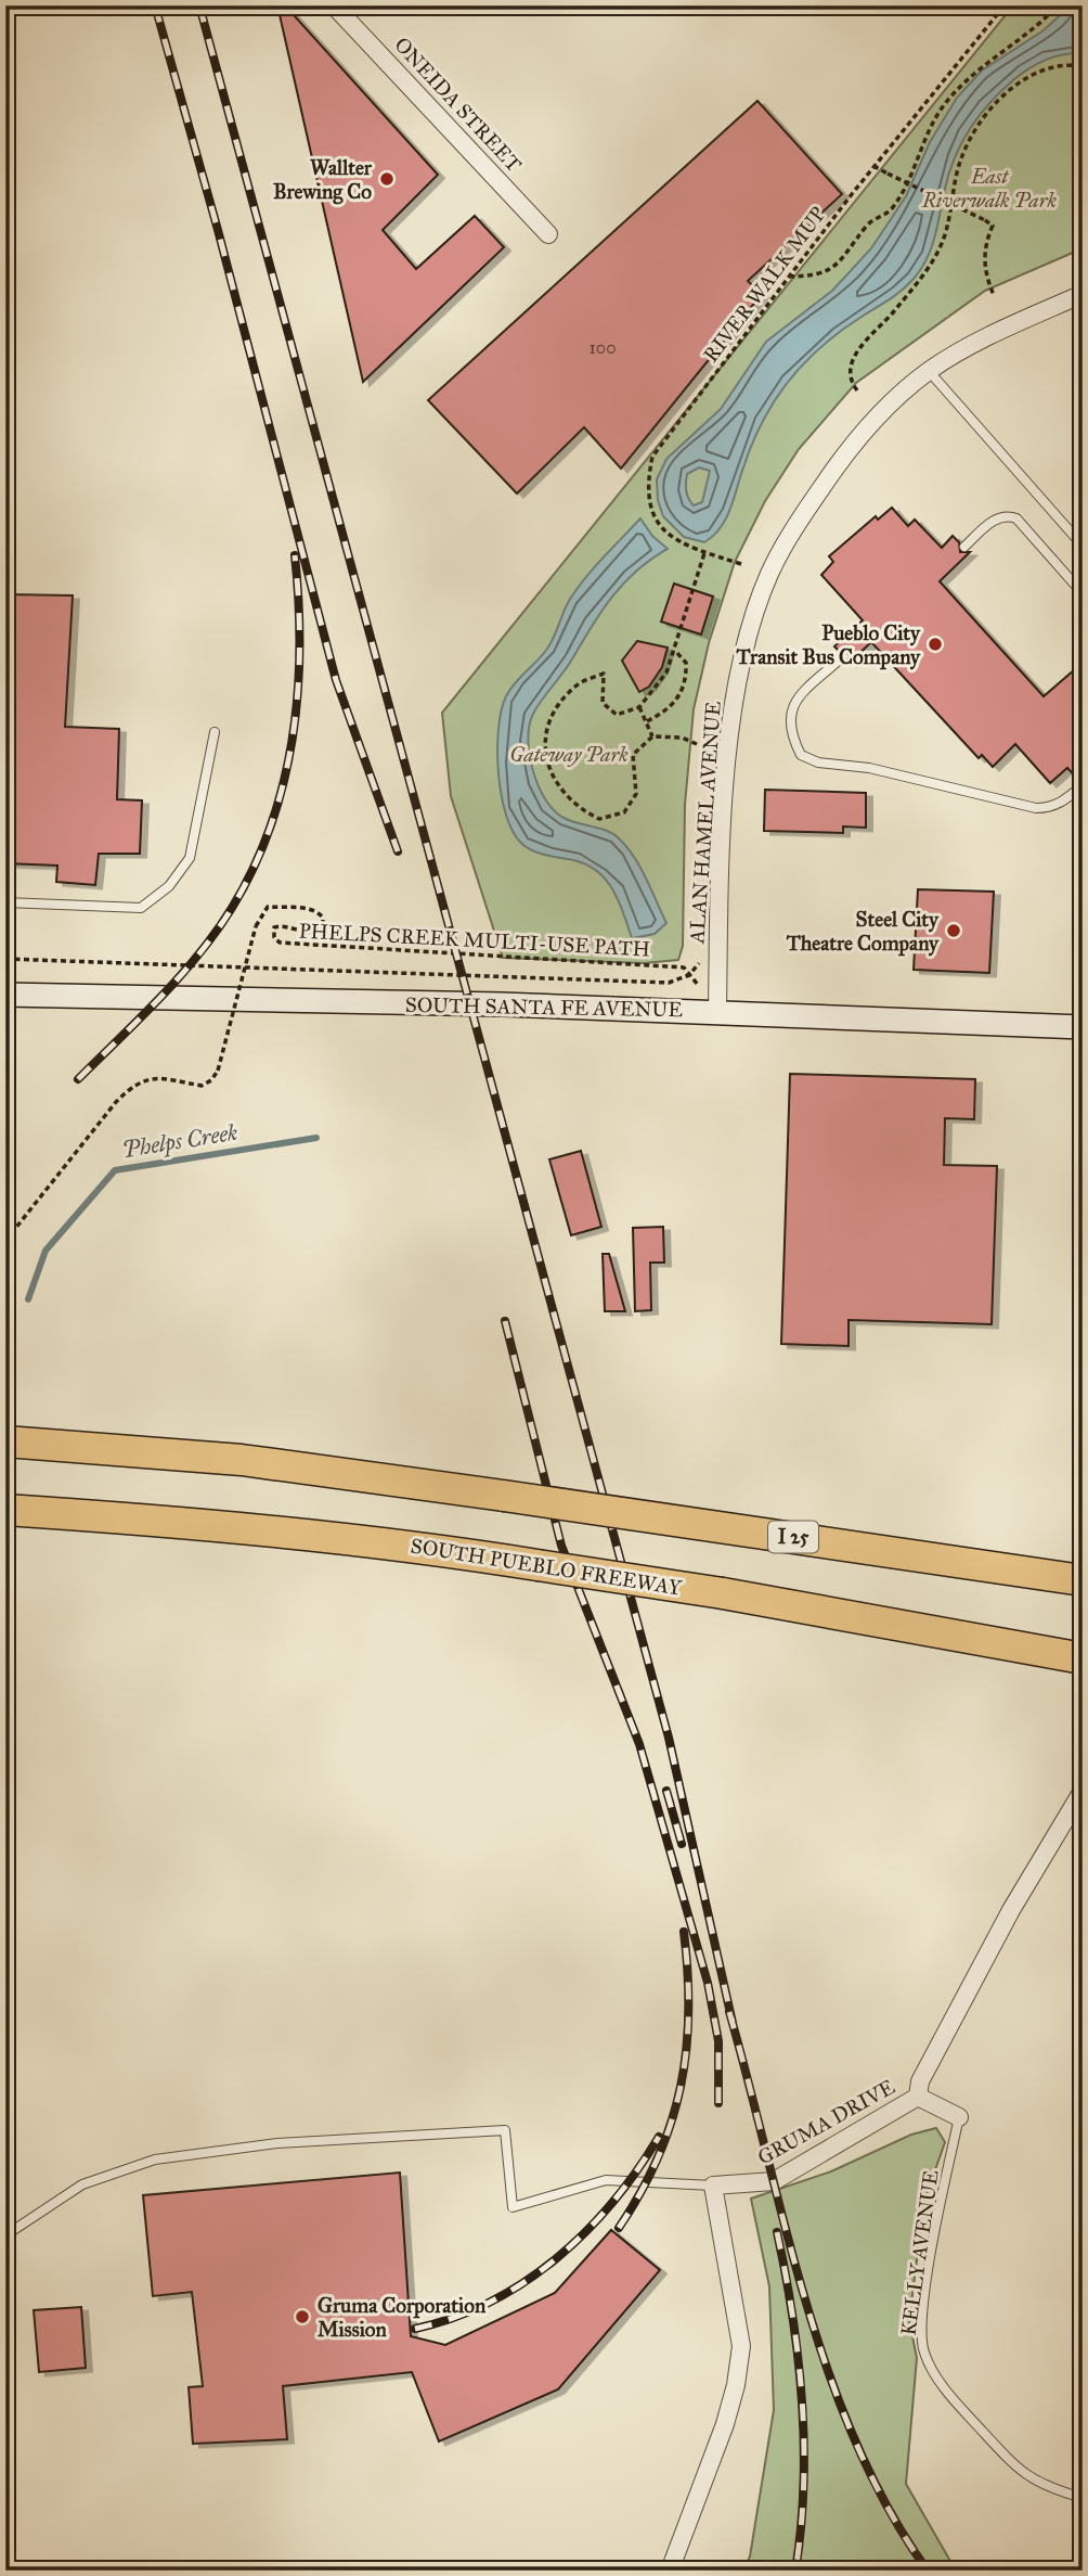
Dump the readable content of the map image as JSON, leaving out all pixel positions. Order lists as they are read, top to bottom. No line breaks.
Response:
{"streets":{"highway":["I 25","SOUTH PUEBLO FREEWAY"],"main road":["SOUTH SANTA FE AVENUE"],"street":["ONEIDA STREET","ALAN HAMEL AVENUE","GRUMA DRIVE"],"lane":["KELLY AVENUE"],"path":["RIVER WALK MUP","PHELPS CREEK MULTI-USE PATH"]},"crossings":[["ALAN HAMEL AVENUE","SOUTH SANTA FE AVENUE"]],"water":["Phelps Creek"],"parks":["East Riverwalk Park","Gateway Park"],"places":["Wallter Brewing Co","Pueblo City Transit Bus Company","Steel City Theatre Company","Gruma Corporation Mission"],"house_numbers":["100"]}
